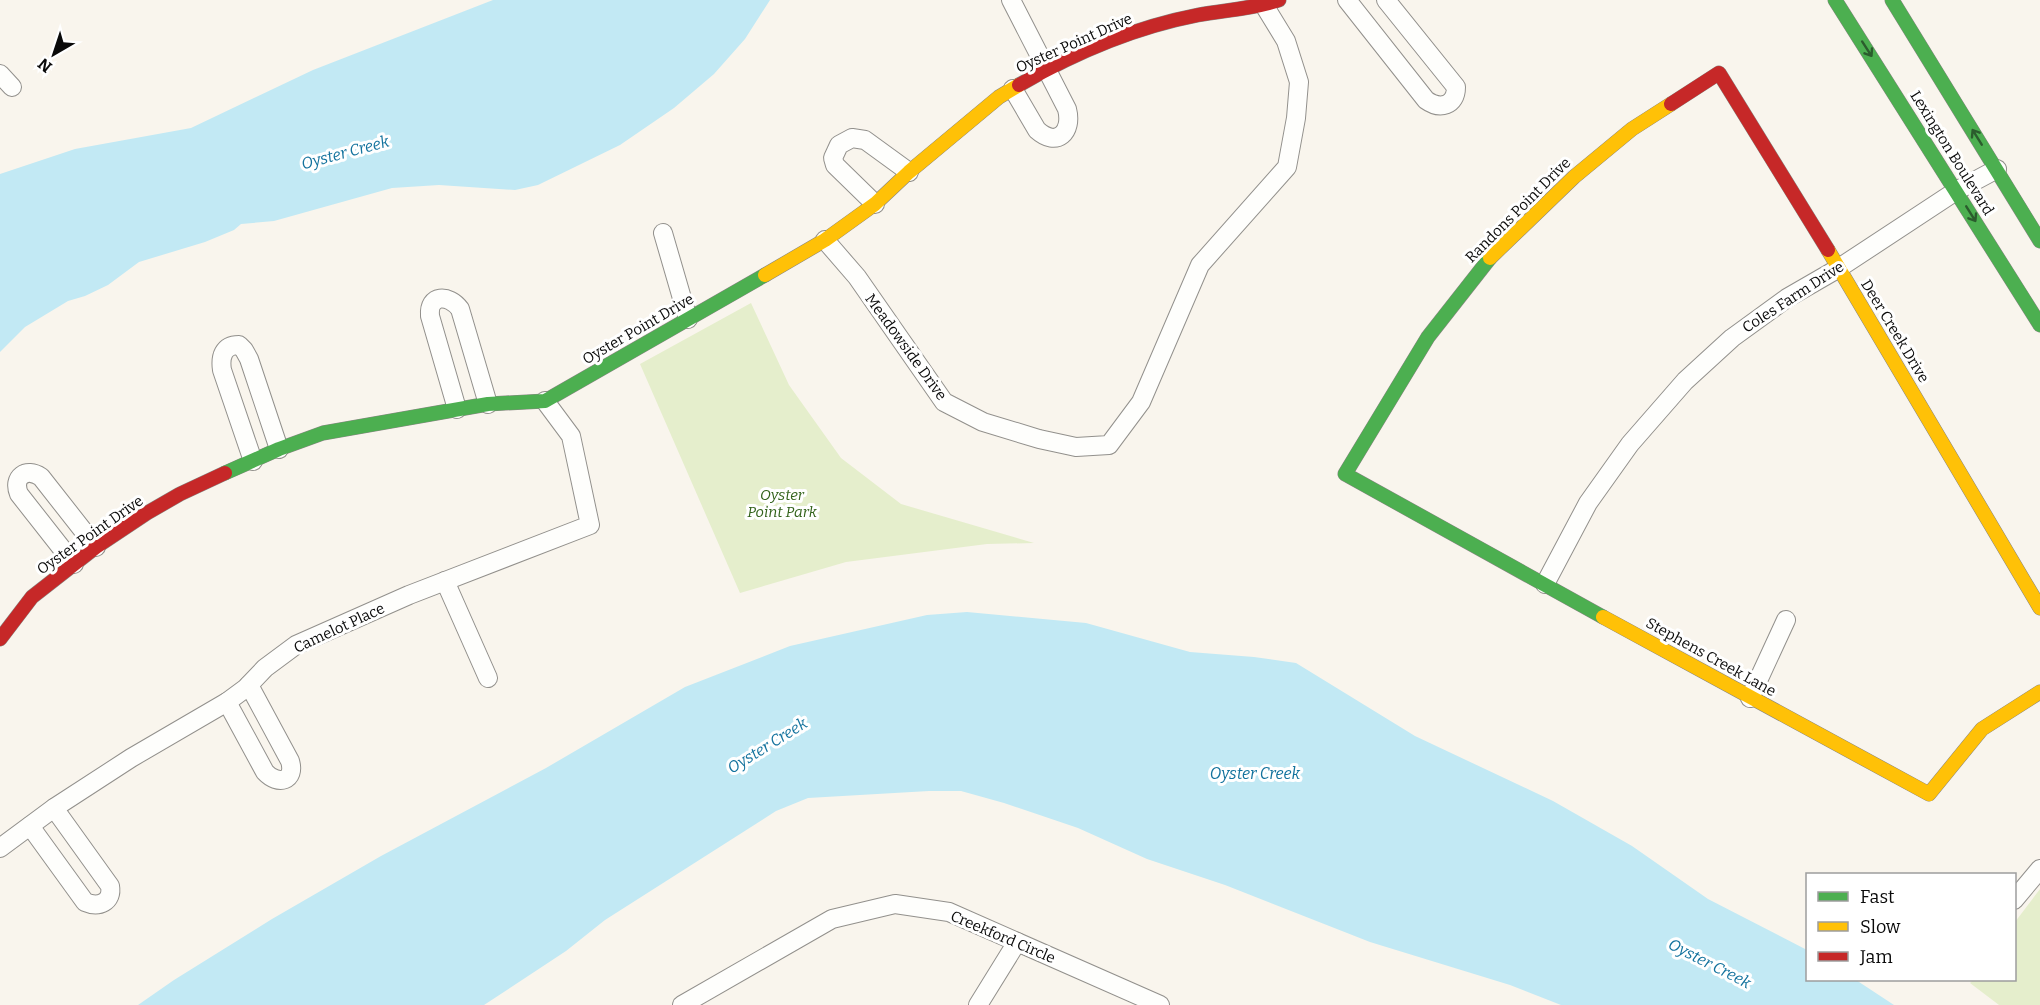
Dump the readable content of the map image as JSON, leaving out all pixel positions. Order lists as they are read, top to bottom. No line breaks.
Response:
{"streets":{"street":["Oyster Point Drive","Lexington Boulevard","Randons Point Drive","Coles Farm Drive","Deer Creek Drive","Meadowside Drive","Camelot Place","Stephens Creek Lane","Creekford Circle"]},"crossings":[["Oyster Point Drive","Meadowside Drive"],["Oyster Point Drive","Camelot Place"],["Lexington Boulevard","Coles Farm Drive"],["Randons Point Drive","Deer Creek Drive"],["Randons Point Drive","Stephens Creek Lane"],["Coles Farm Drive","Deer Creek Drive"],["Coles Farm Drive","Stephens Creek Lane"]],"water":["Oyster Creek"],"parks":["Oyster Point Park"],"legend":["Fast","Slow","Jam"],"north":"bottom left"}
